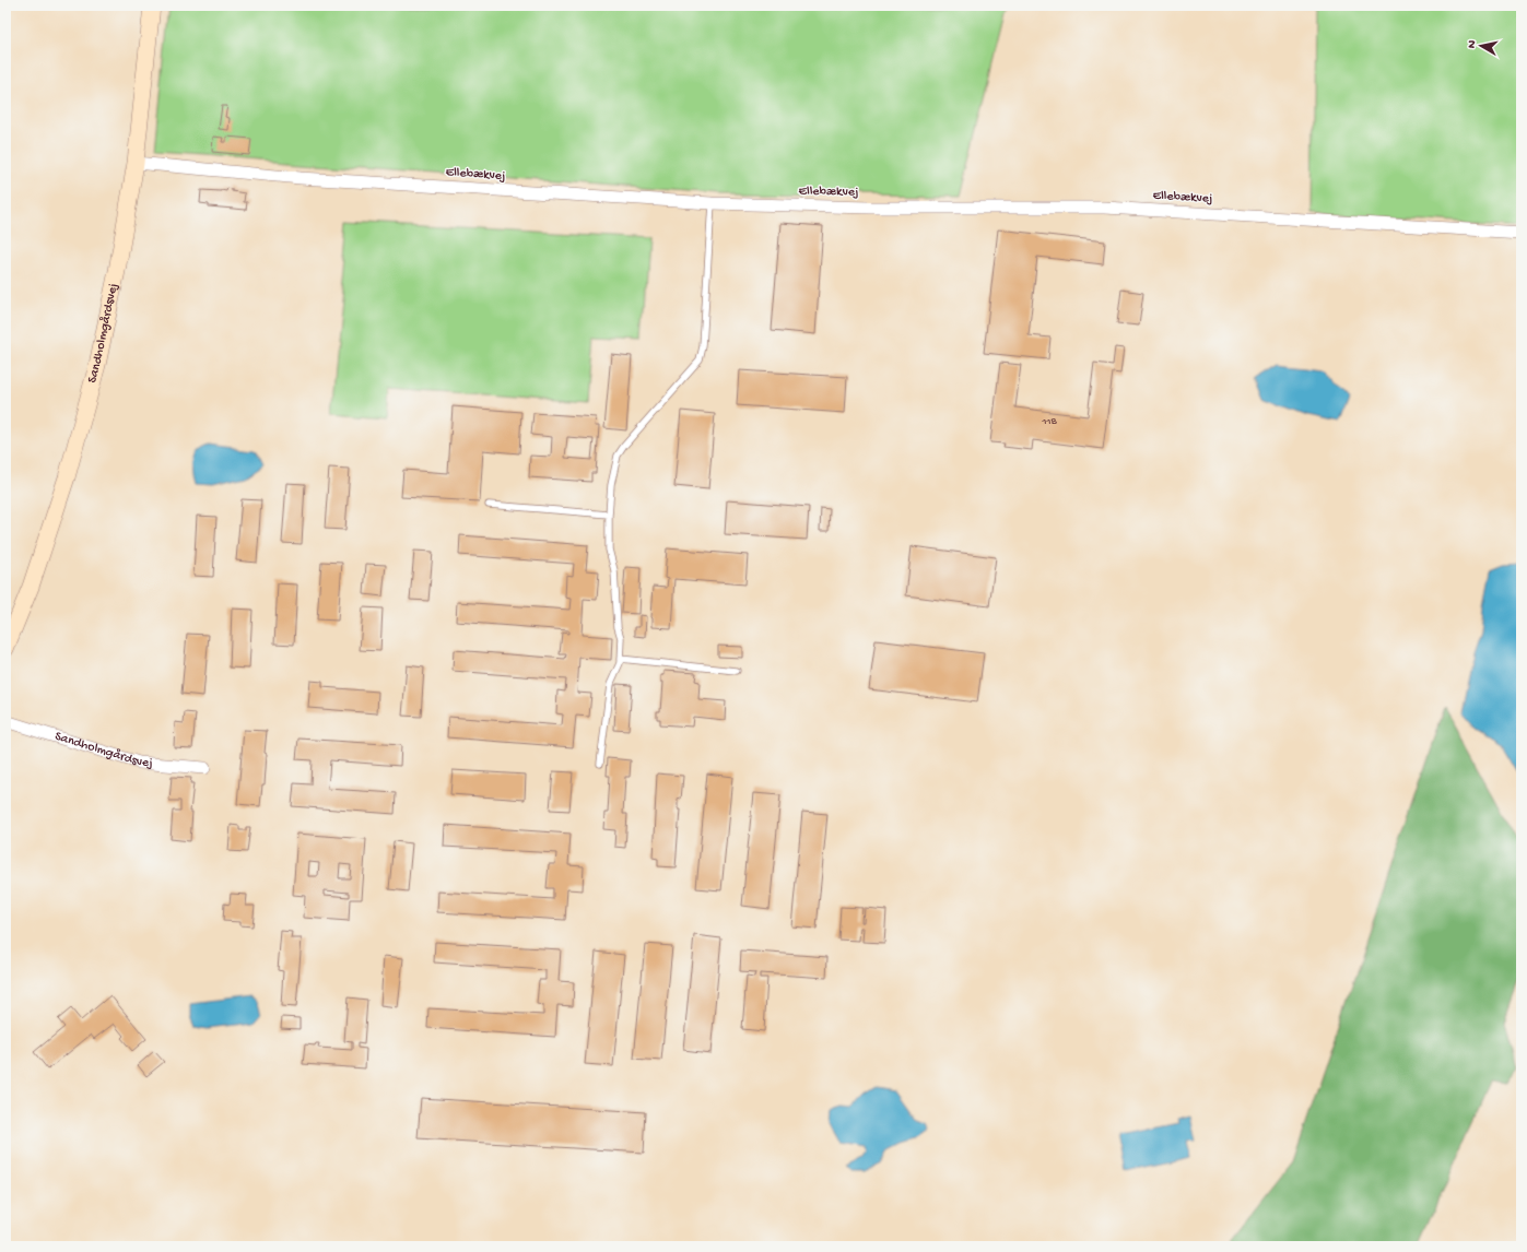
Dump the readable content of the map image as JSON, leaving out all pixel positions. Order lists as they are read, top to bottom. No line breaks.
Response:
{"streets":{"street":["Ellebækvej","Sandholmgårdsvej"]},"crossings":[["Ellebækvej","Sandholmgårdsvej"]],"house_numbers":["11B"],"north":"left"}
